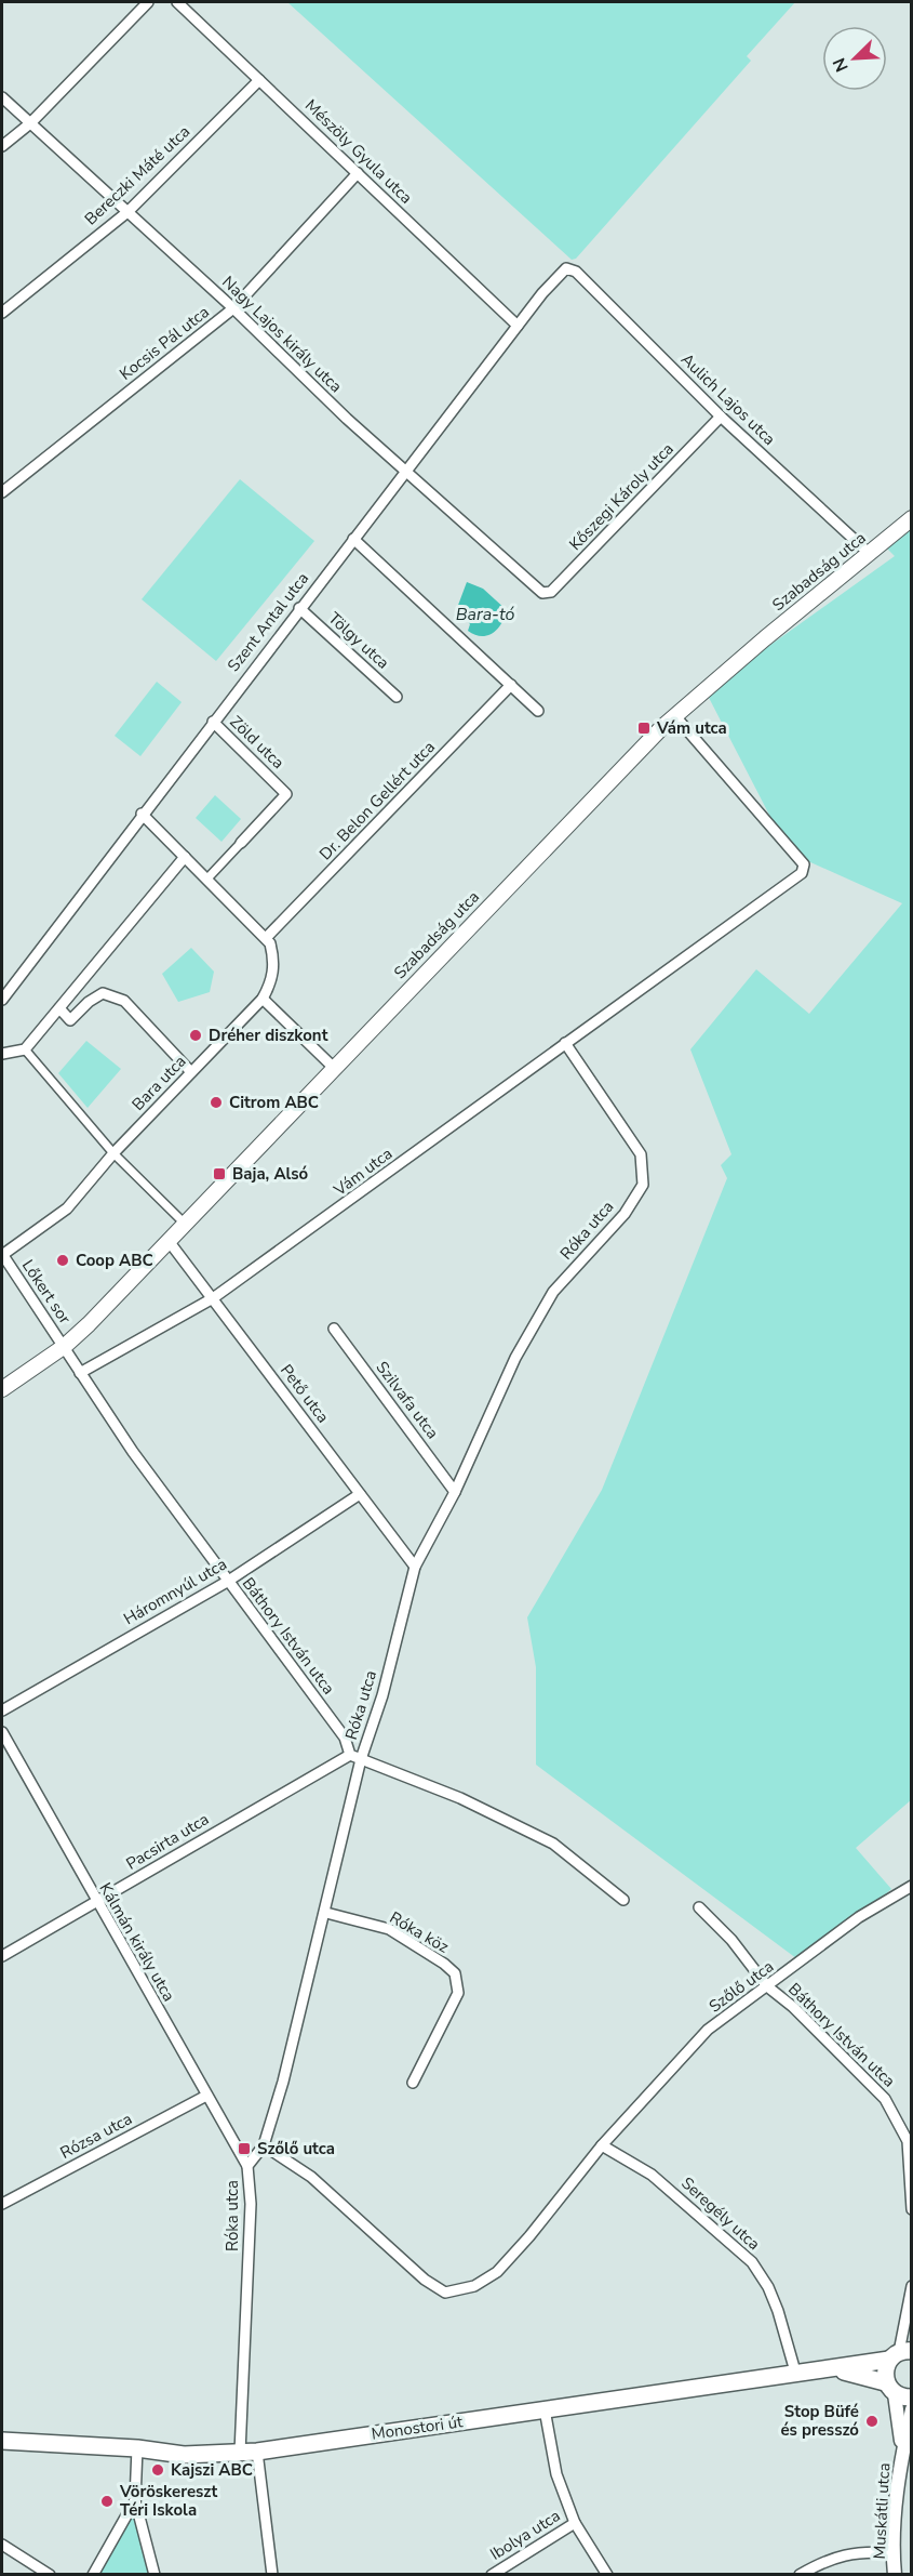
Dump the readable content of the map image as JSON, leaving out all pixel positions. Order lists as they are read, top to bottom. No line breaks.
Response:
{"streets":{"main road":["Szabadság utca","Monostori út"],"street":["Mészöly Gyula utca","Bereczki Máté utca","Nagy Lajos király utca","Kocsis Pál utca","Aulich Lajos utca","Kőszegi Károly utca","Szent Antal utca","Tölgy utca","Zöld utca","Dr. Belon Gellért utca","Bara utca","Vám utca","Róka utca","Lőkert sor","Pető utca","Szilvafa utca","Háromnyúl utca","Báthory István utca","Pacsirta utca","Róka köz","Kálmán király utca","Szőlő utca","Rózsa utca","Seregély utca","Muskátli utca","Ibolya utca"]},"crossings":[["Mészöly Gyula utca","Bereczki Máté utca"],["Mészöly Gyula utca","Kocsis Pál utca"],["Mészöly Gyula utca","Szent Antal utca"],["Bereczki Máté utca","Nagy Lajos király utca"],["Nagy Lajos király utca","Kocsis Pál utca"],["Nagy Lajos király utca","Kőszegi Károly utca"],["Nagy Lajos király utca","Szent Antal utca"],["Aulich Lajos utca","Kőszegi Károly utca"],["Aulich Lajos utca","Szabadság utca"],["Aulich Lajos utca","Szent Antal utca"],["Szabadság utca","Vám utca"],["Szabadság utca","Lőkert sor"],["Szabadság utca","Pető utca"],["Szabadság utca","Báthory István utca"],["Szent Antal utca","Tölgy utca"],["Szent Antal utca","Zöld utca"],["Szent Antal utca","Bara utca"],["Dr. Belon Gellért utca","Bara utca"],["Bara utca","Lőkert sor"],["Vám utca","Róka utca"],["Vám utca","Pető utca"],["Vám utca","Báthory István utca"],["Róka utca","Pető utca"],["Róka utca","Szilvafa utca"],["Róka utca","Báthory István utca"],["Róka utca","Pacsirta utca"],["Róka utca","Róka köz"],["Róka utca","Kálmán király utca"],["Róka utca","Szőlő utca"],["Róka utca","Monostori út"],["Lőkert sor","Báthory István utca"],["Pető utca","Háromnyúl utca"],["Háromnyúl utca","Báthory István utca"],["Báthory István utca","Pacsirta utca"],["Báthory István utca","Szőlő utca"],["Pacsirta utca","Kálmán király utca"],["Kálmán király utca","Rózsa utca"],["Szőlő utca","Seregély utca"],["Seregély utca","Monostori út"],["Monostori út","Muskátli utca"]],"water":["Bara-tó"],"places":{"transit":["Vám utca","Baja, Alsó","Szőlő utca"],"other":["Dréher diszkont","Citrom ABC","Coop ABC","Stop Büfé és presszó","Kajszi ABC","Vöröskereszt Téri Iskola"]},"north":"bottom left"}
